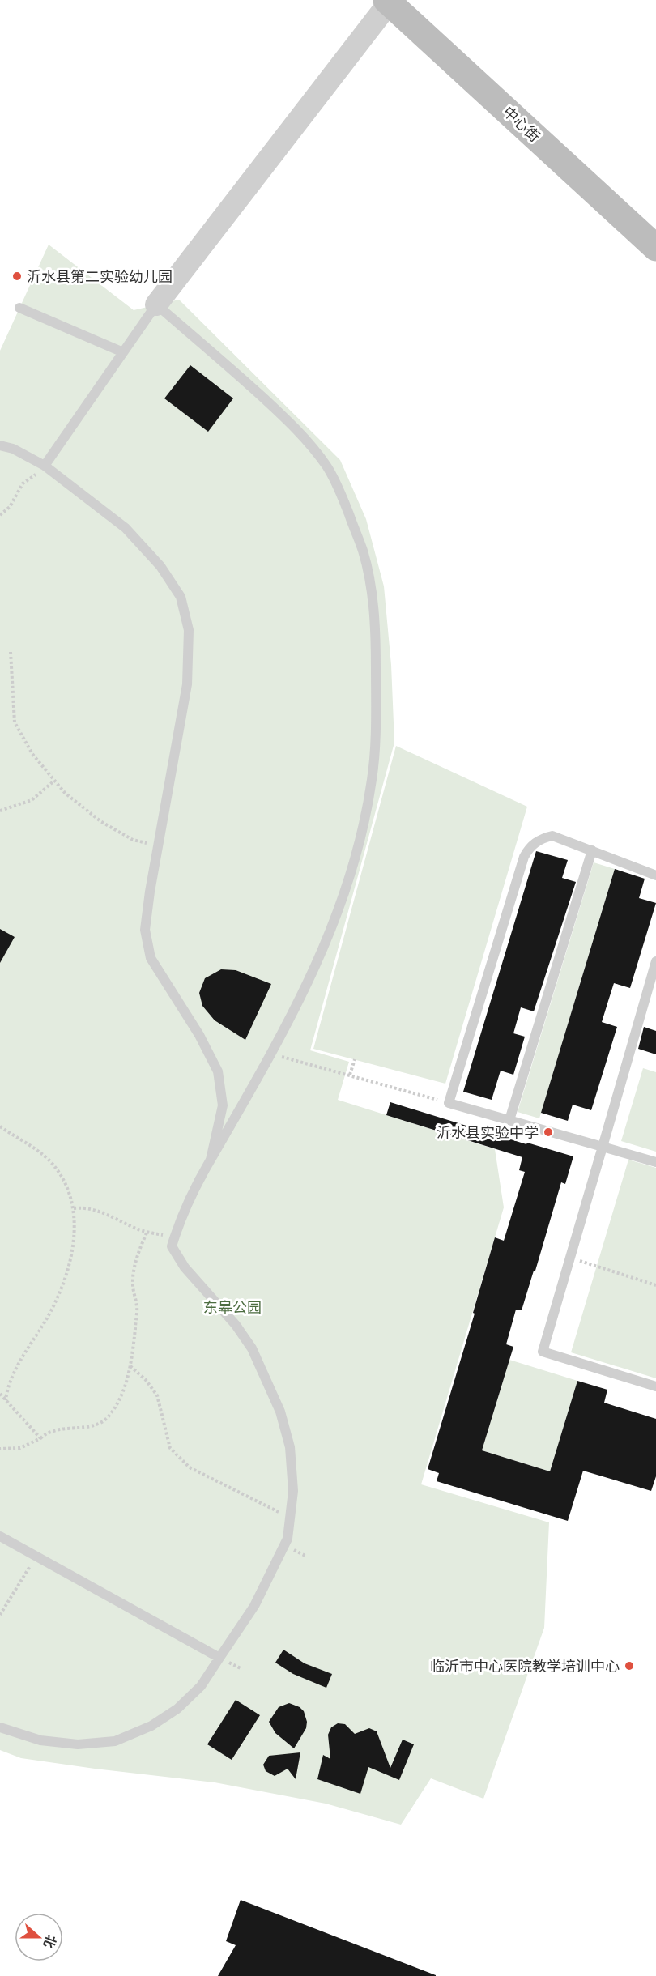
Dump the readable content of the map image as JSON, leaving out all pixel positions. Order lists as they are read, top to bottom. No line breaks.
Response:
{"streets":{"main road":["中心街"]},"parks":["东皋公园"],"places":["沂水县第二实验幼儿园","沂水县实验中学","临沂市中心医院教学培训中心"],"north":"right"}
